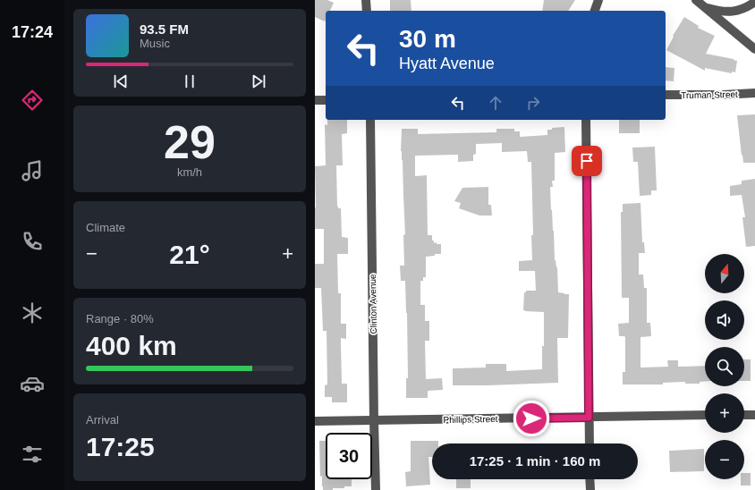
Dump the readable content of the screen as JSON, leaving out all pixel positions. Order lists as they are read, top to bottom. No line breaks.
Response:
{"streets":{"street":["Truman Street","Clinton Avenue","Phillips Street"]},"crossings":[["Clinton Avenue","Phillips Street"]],"north":"top","page":{"tabs":"17:24","turn":["30 m","Hyatt Avenue"],"song":["93.5 FM","Music"],"tile":[["29","km/h"],"Climate",["Range · 80%","400 km"],["Arrival","17:25"]],"heat":["−","21°","+"],"map_buttons":["+","−"],"limit":"30","trip":"17:25 · 1 min · 160 m"}}
